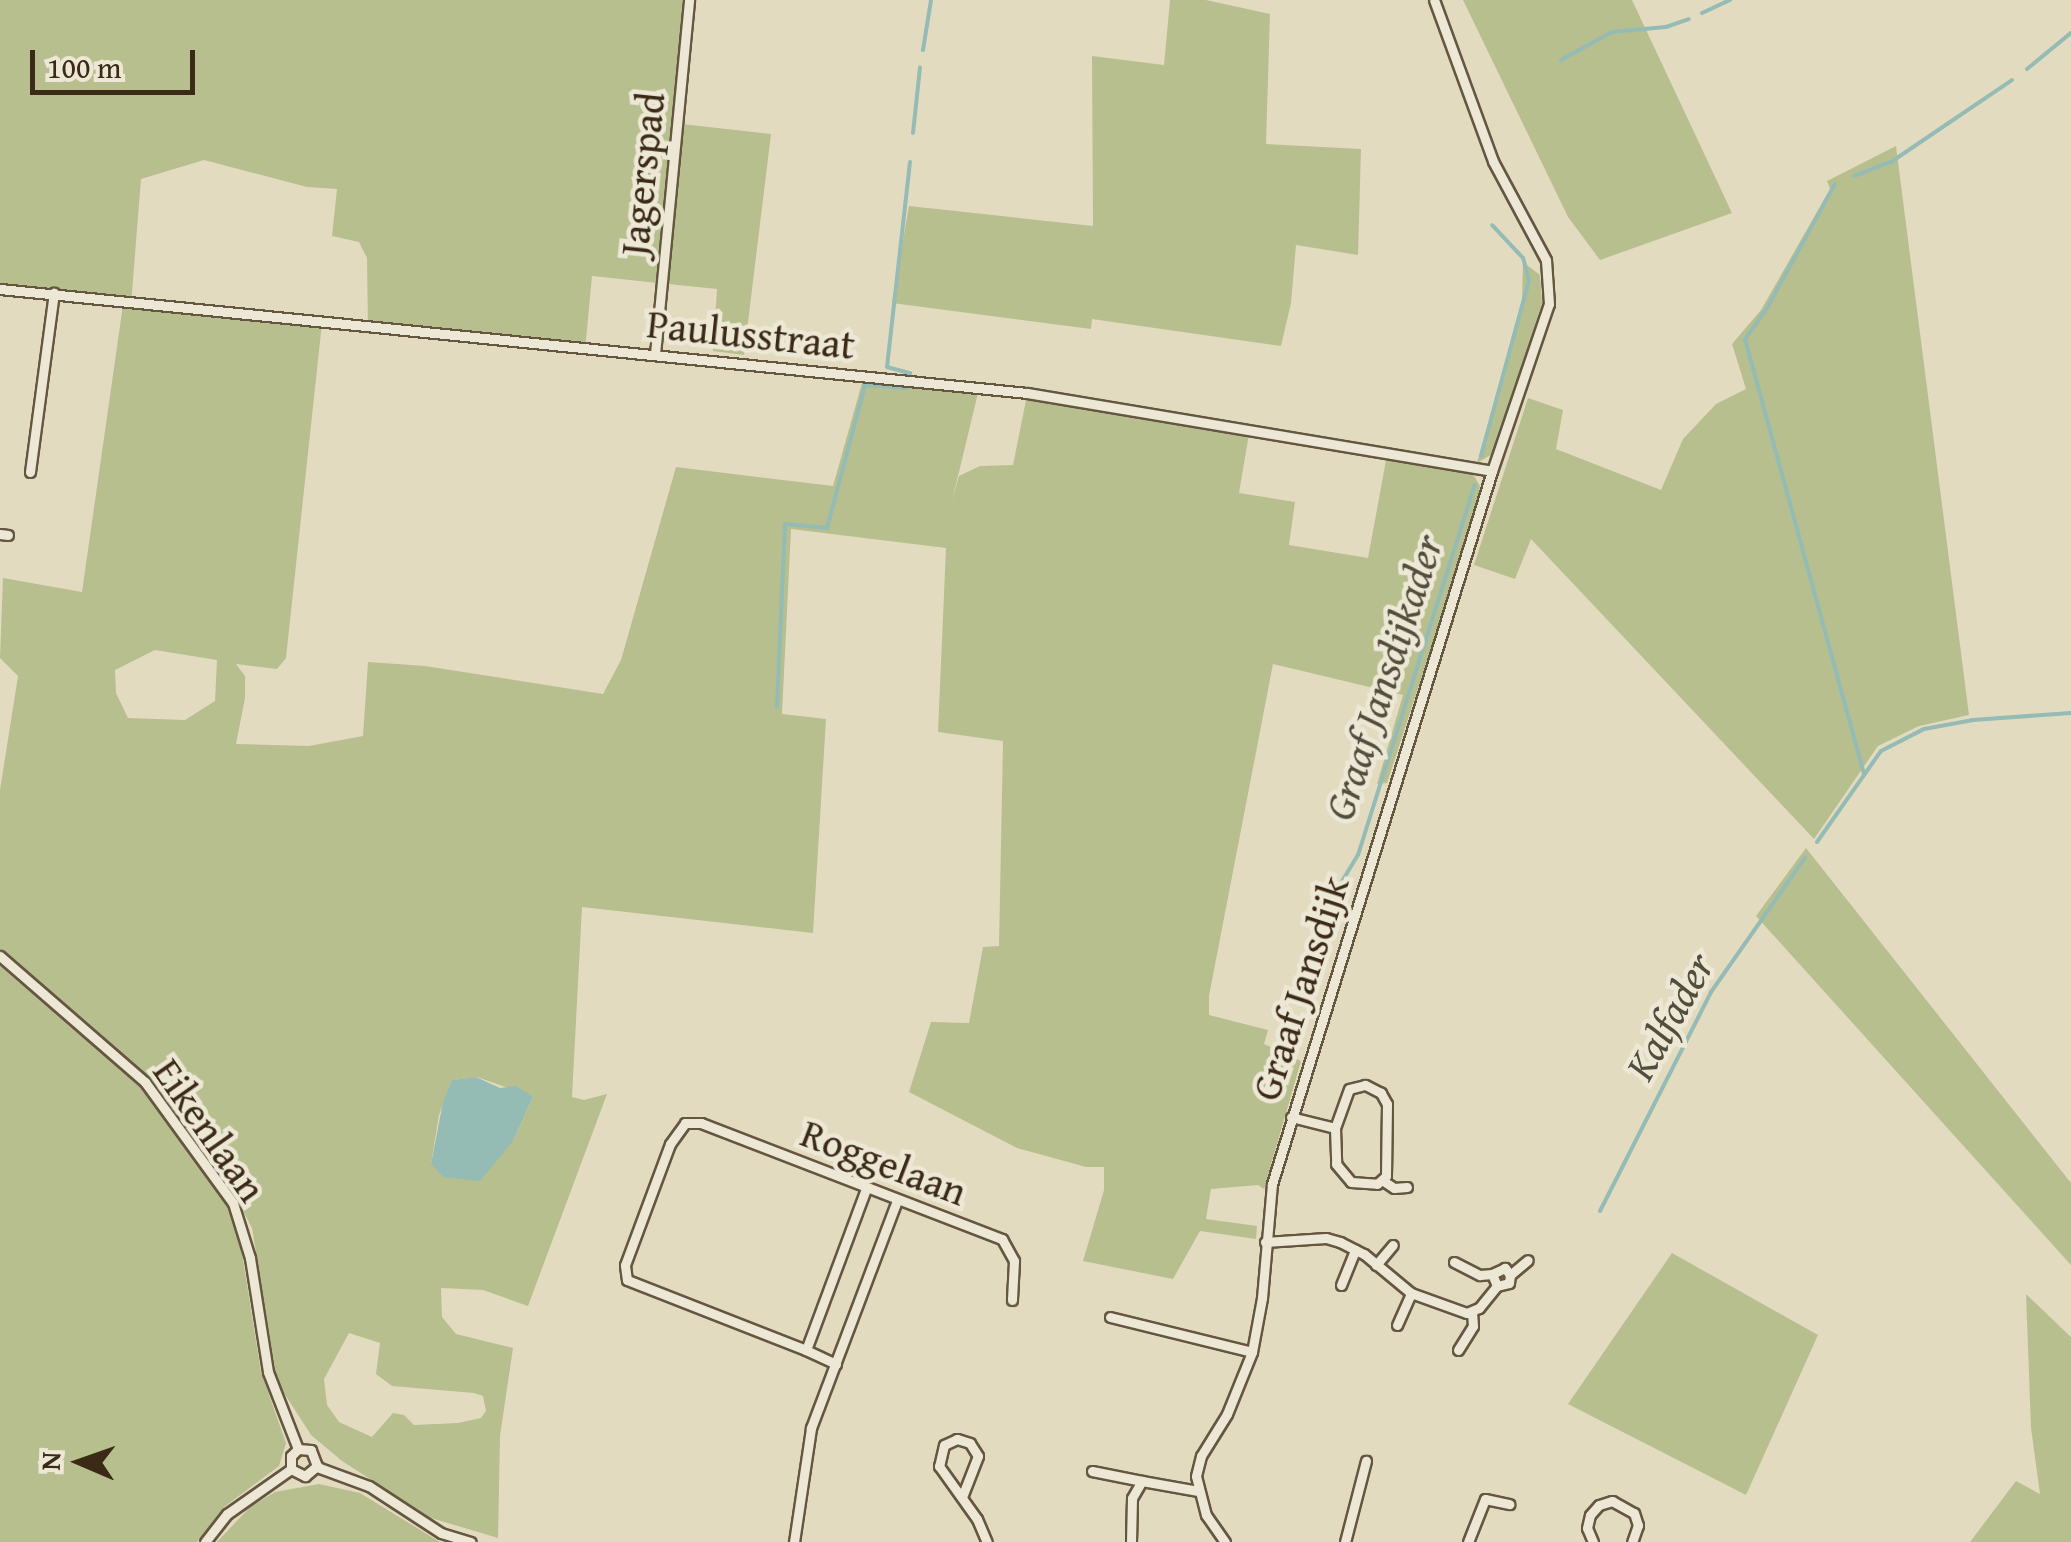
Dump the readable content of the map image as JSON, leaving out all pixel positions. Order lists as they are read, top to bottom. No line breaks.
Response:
{"streets":{"street":["Jagerspad","Paulusstraat","Graaf Jansdijk","Eikenlaan","Roggelaan"]},"crossings":[["Jagerspad","Paulusstraat"],["Paulusstraat","Graaf Jansdijk"]],"water":["Graaf Jansdijkader","Kalfader"],"scale_bar":"100 m","north":"left"}
